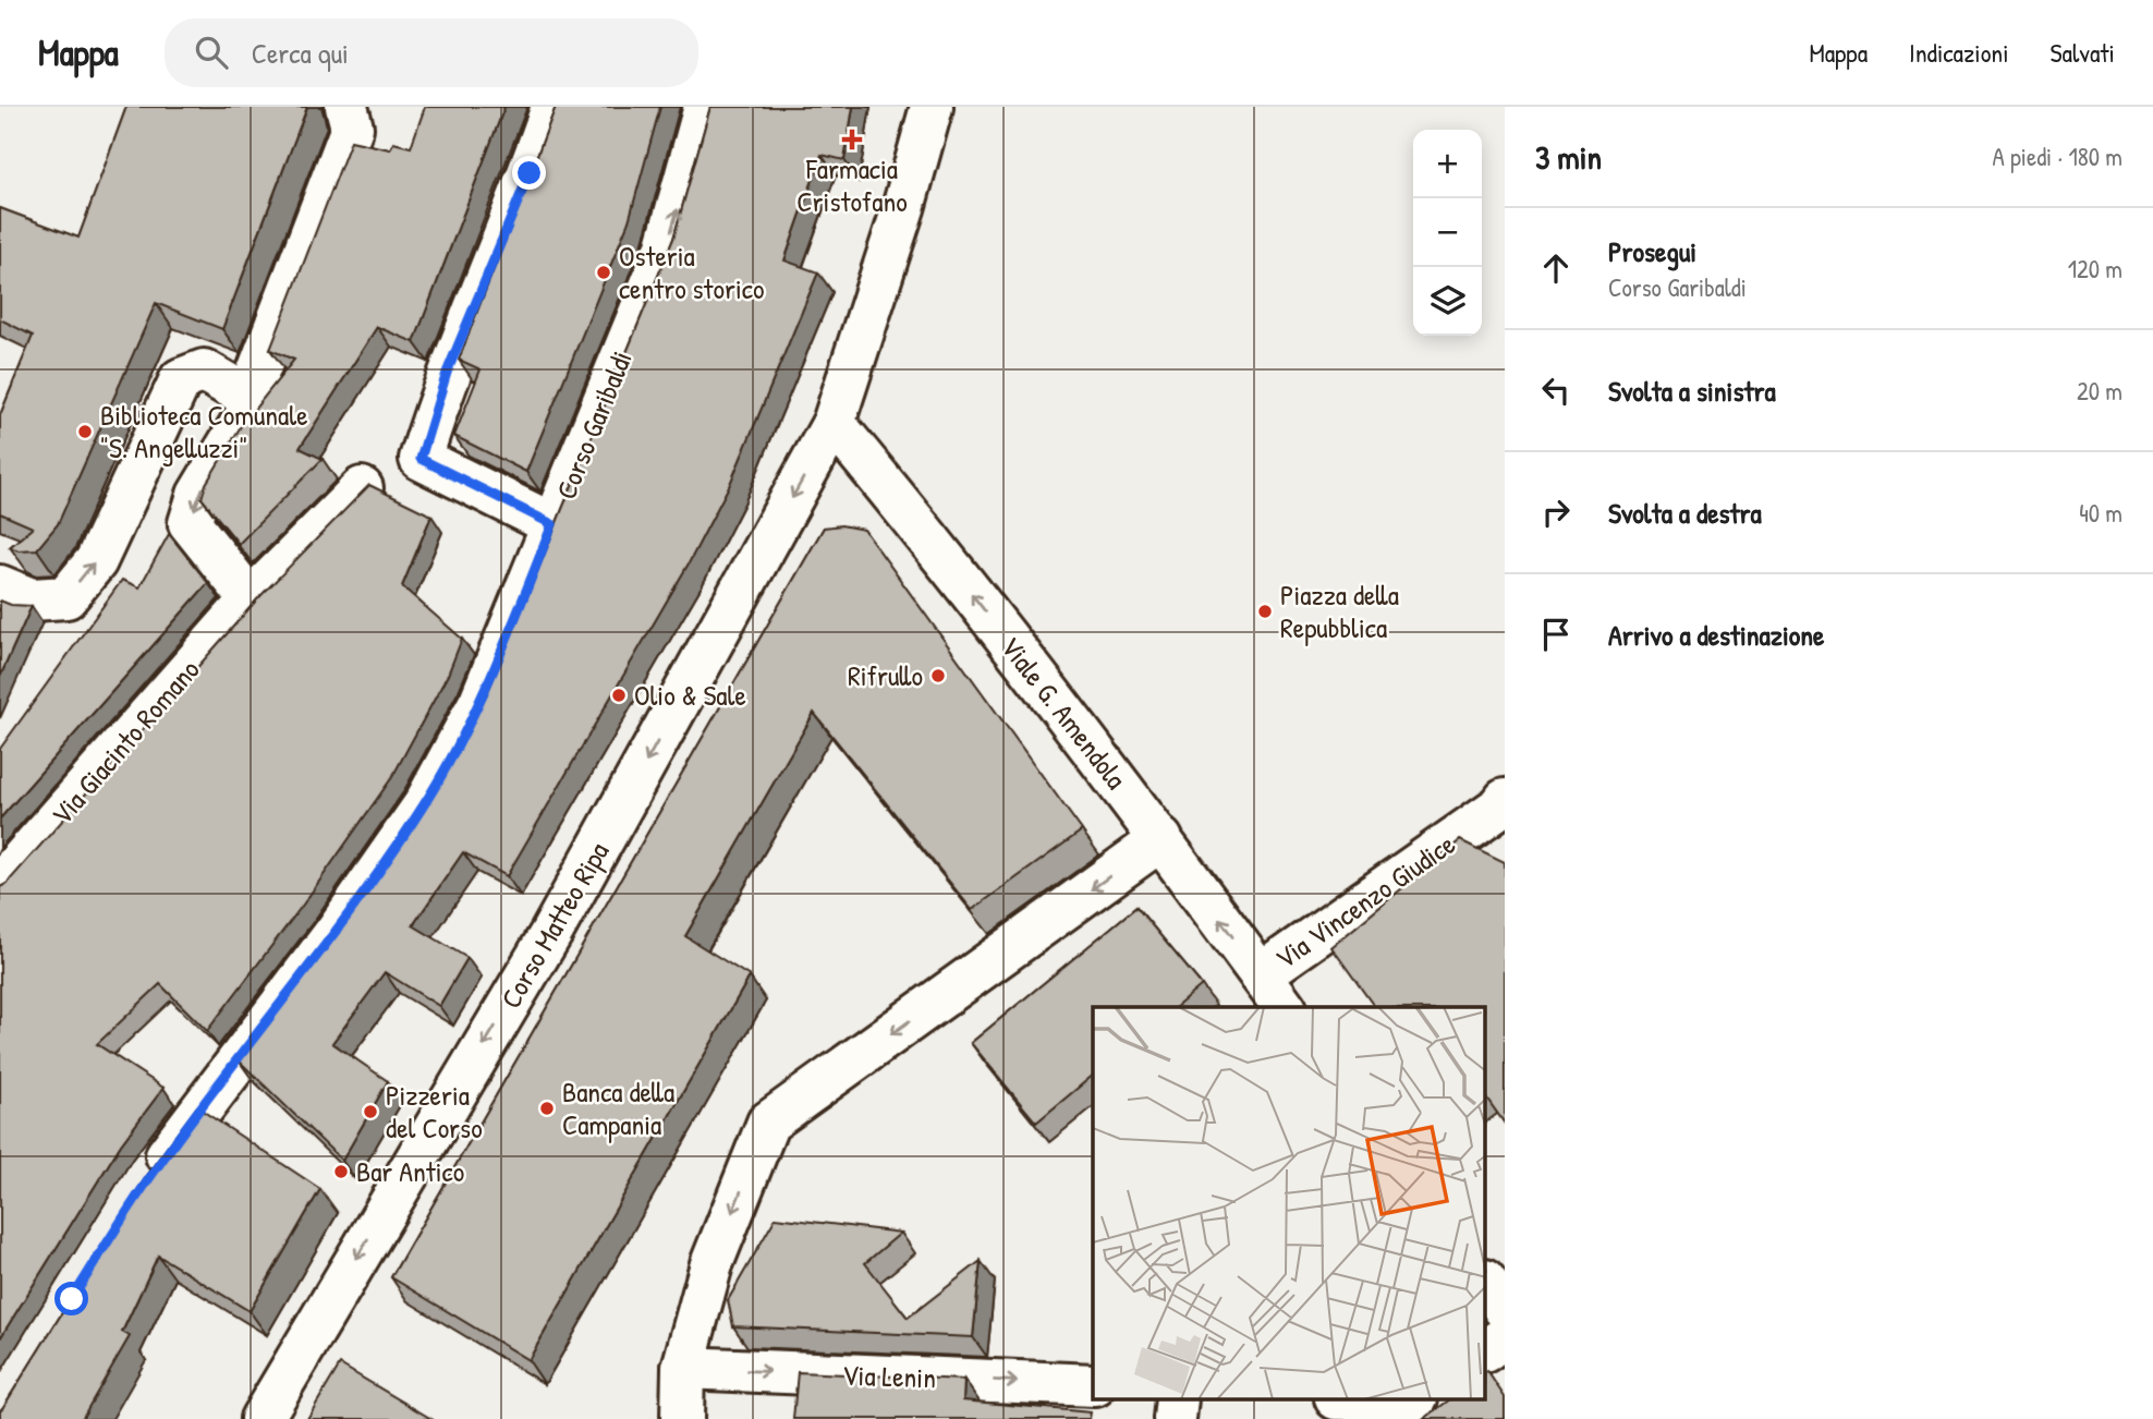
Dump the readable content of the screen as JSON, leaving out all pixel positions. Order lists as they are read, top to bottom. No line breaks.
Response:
{"streets":{"street":["Corso Garibaldi","Viale G. Amendola","Via Giacinto Romano","Via Vincenzo Giudice","Corso Matteo Ripa","Via Lenin"]},"crossings":[["Viale G. Amendola","Via Vincenzo Giudice"],["Viale G. Amendola","Corso Matteo Ripa"]],"one_way":["Viale G. Amendola","Via Lenin"],"places":{"health":["Farmacia Cristofano"],"other":["Osteria centro storico","Biblioteca Comunale \"S. Angelluzzi\"","Piazza della Repubblica","Rifrullo","Olio & Sale","Banca della Campania","Pizzeria del Corso","Bar Antico"]},"page":{"header":"Mappa","search":"Cerca qui","nav":["Mappa","Indicazioni","Salvati"],"heading":["3 min","A piedi · 180 m"],"map_buttons":["+","−"],"list":[["Prosegui","Corso Garibaldi","120 m"],["Svolta a sinistra","20 m"],["Svolta a destra","40 m"],"Arrivo a destinazione"]}}
